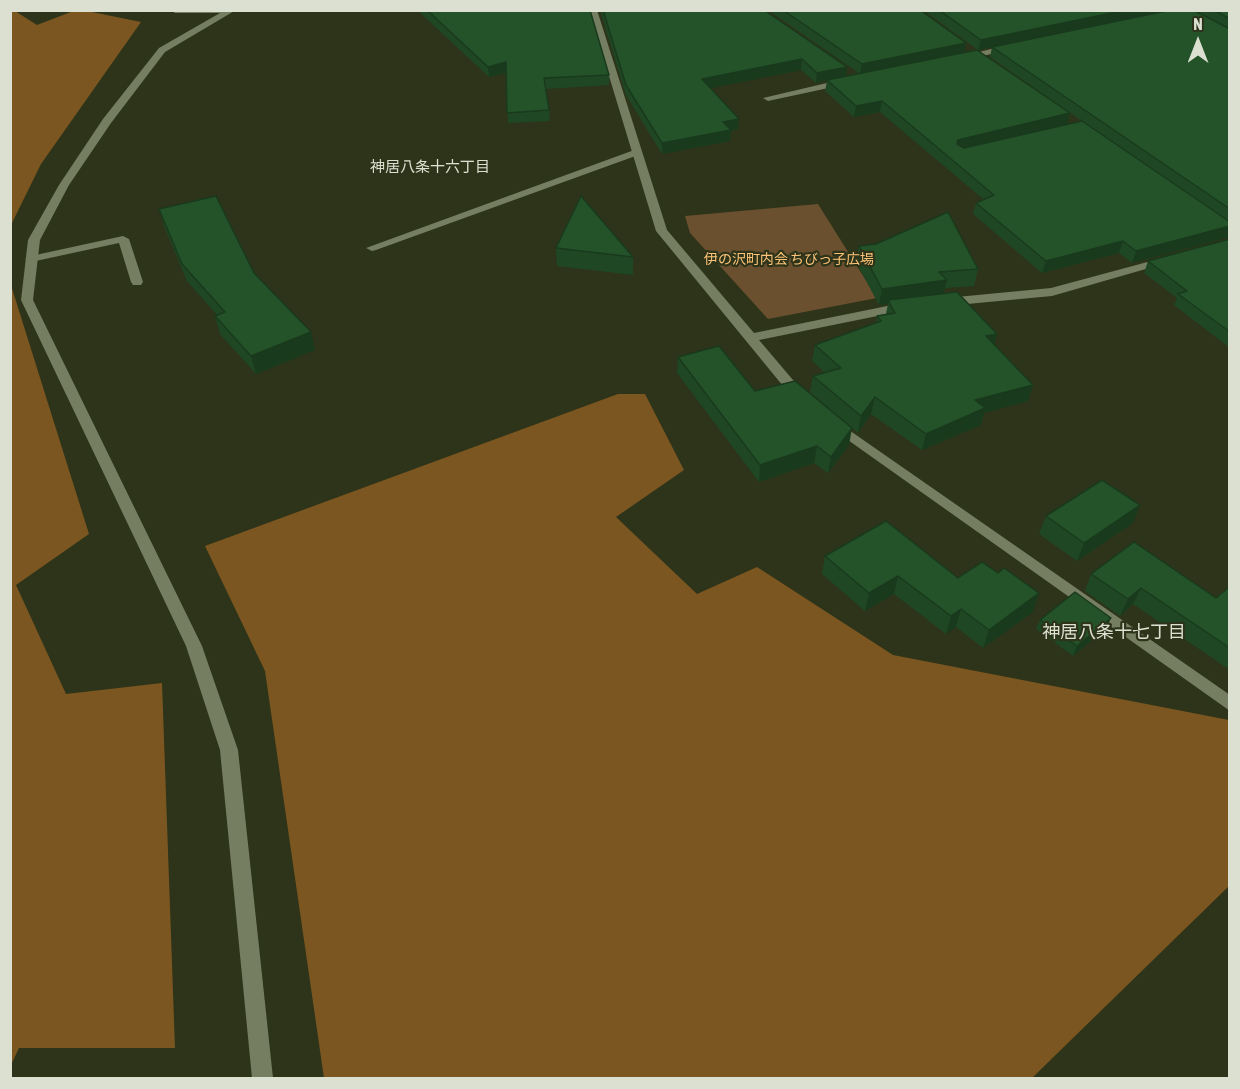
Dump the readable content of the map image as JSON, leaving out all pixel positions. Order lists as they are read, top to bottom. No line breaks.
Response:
{"districts":["神居八条十六丁目","神居八条十七丁目"],"parks":["伊の沢町内会 ちびっ子広場"],"north":"top"}
